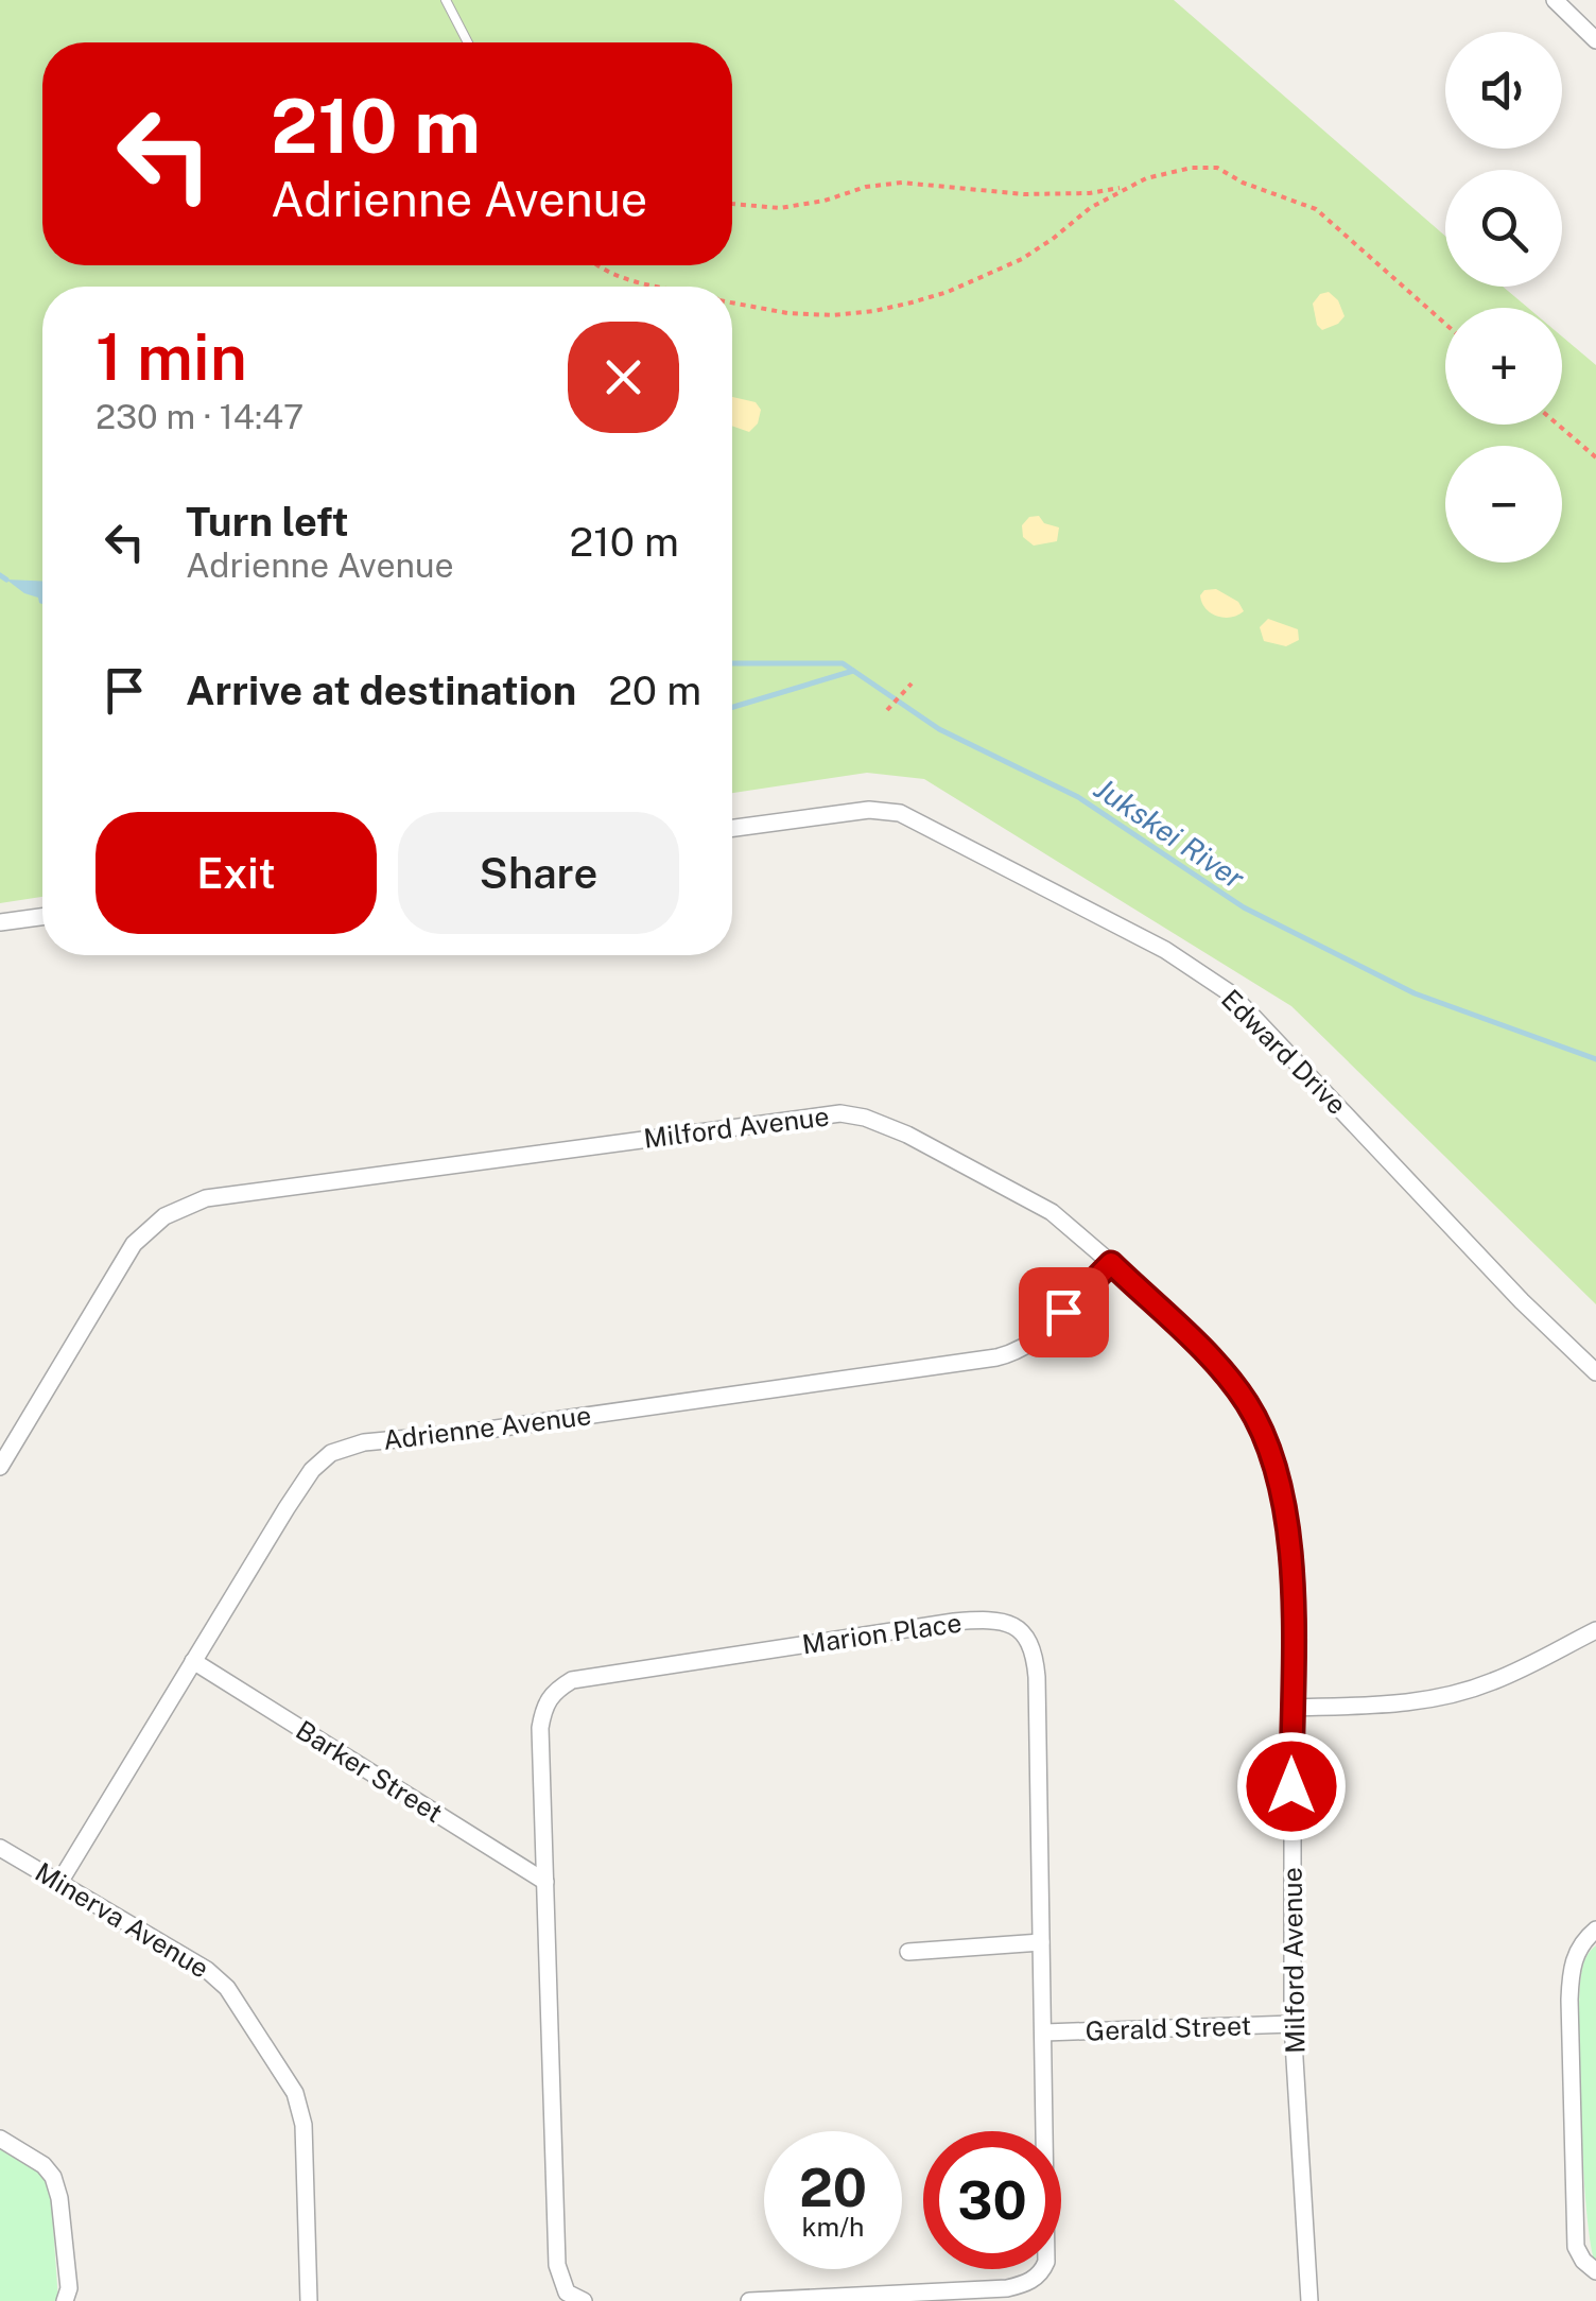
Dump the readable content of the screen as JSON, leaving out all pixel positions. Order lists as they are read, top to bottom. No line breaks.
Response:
{"streets":{"street":["Edward Drive","Milford Avenue","Adrienne Avenue","Marion Place","Barker Street","Minerva Avenue","Gerald Street"]},"crossings":[["Milford Avenue","Adrienne Avenue"],["Milford Avenue","Gerald Street"],["Adrienne Avenue","Barker Street"],["Adrienne Avenue","Minerva Avenue"],["Marion Place","Barker Street"],["Marion Place","Gerald Street"]],"water":["Jukskei River"],"page":{"map_buttons":["+","−"],"turn":["210 m","Adrienne Avenue"],"heading":["1 min","230 m · 14:47"],"list":[{"name":"Turn left","note":"Adrienne Avenue","value":"210 m"},{"name":"Arrive at destination","value":"20 m"}],"buttons":["Exit","Share"],"speed":"20 km/h","limit":"30"}}
